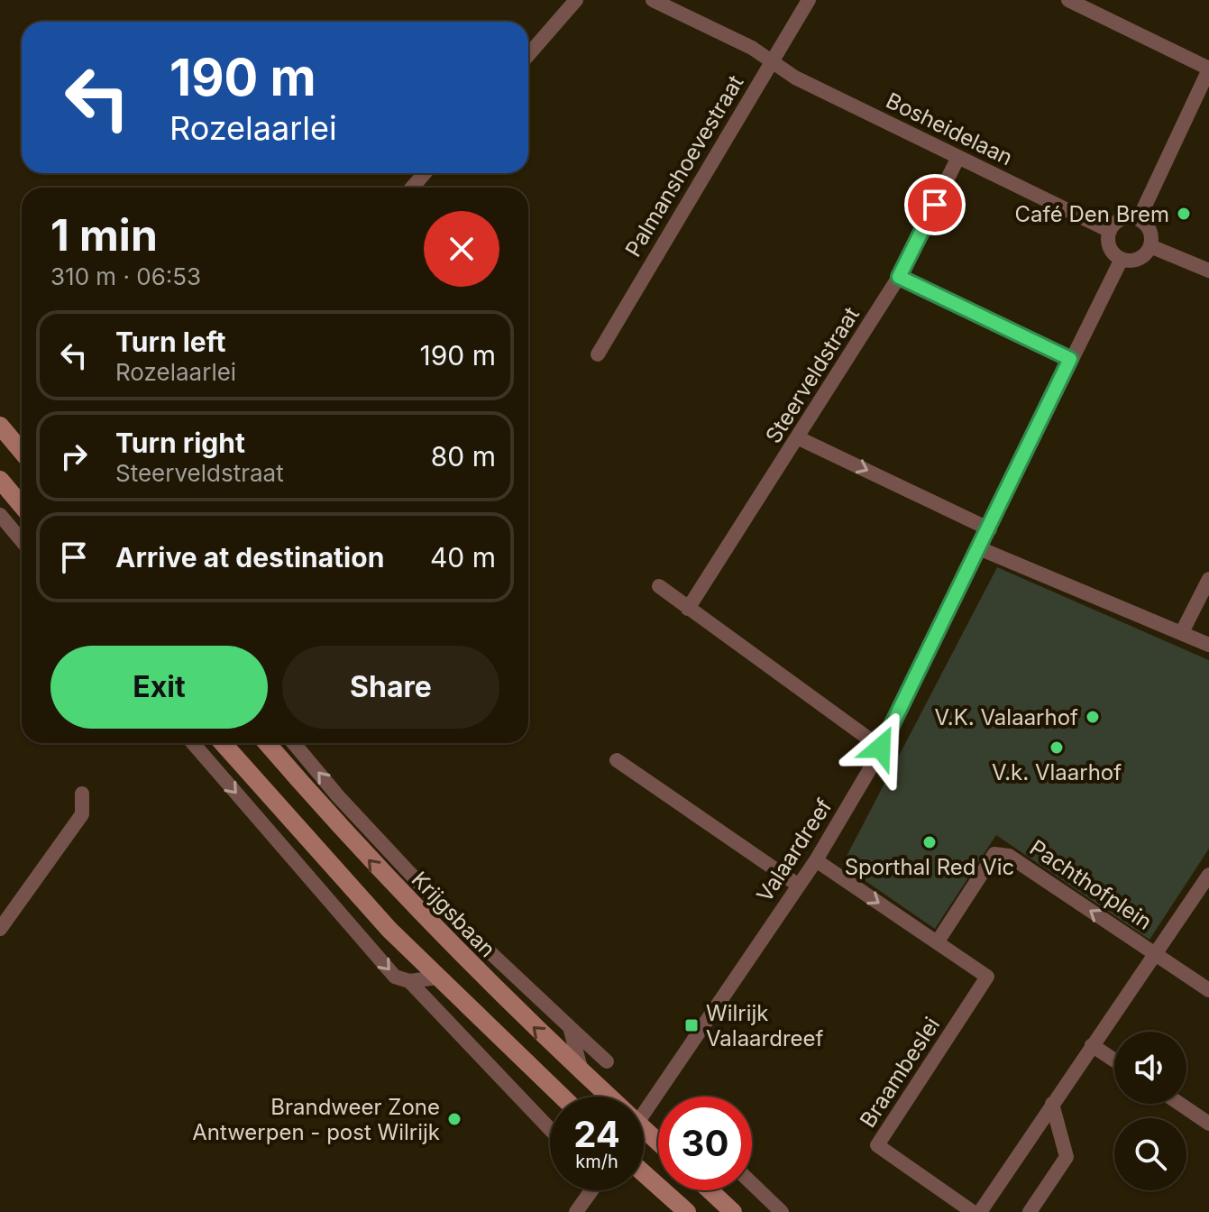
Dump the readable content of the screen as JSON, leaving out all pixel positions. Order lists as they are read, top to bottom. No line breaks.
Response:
{"streets":{"main road":["Krijgsbaan"],"street":["Bosheidelaan","Palmanshoevestraat","Steerveldstraat","Valaardreef","Pachthofplein","Braambeslei"]},"crossings":[["Bosheidelaan","Palmanshoevestraat"],["Bosheidelaan","Steerveldstraat"],["Bosheidelaan","Valaardreef"],["Pachthofplein","Braambeslei"]],"places":{"other":["Café Den Brem","V.K. Valaarhof","V.k. Vlaarhof","Sporthal Red Vic","Brandweer Zone Antwerpen - post Wilrijk"],"transit":["Wilrijk Valaardreef"]},"page":{"turn":["190 m","Rozelaarlei"],"heading":["1 min","310 m · 06:53"],"list":[{"name":"Turn left","note":"Rozelaarlei","value":"190 m"},{"name":"Turn right","note":"Steerveldstraat","value":"80 m"},{"name":"Arrive at destination","value":"40 m"}],"buttons":["Exit","Share"],"speed":"24 km/h","limit":"30"}}
